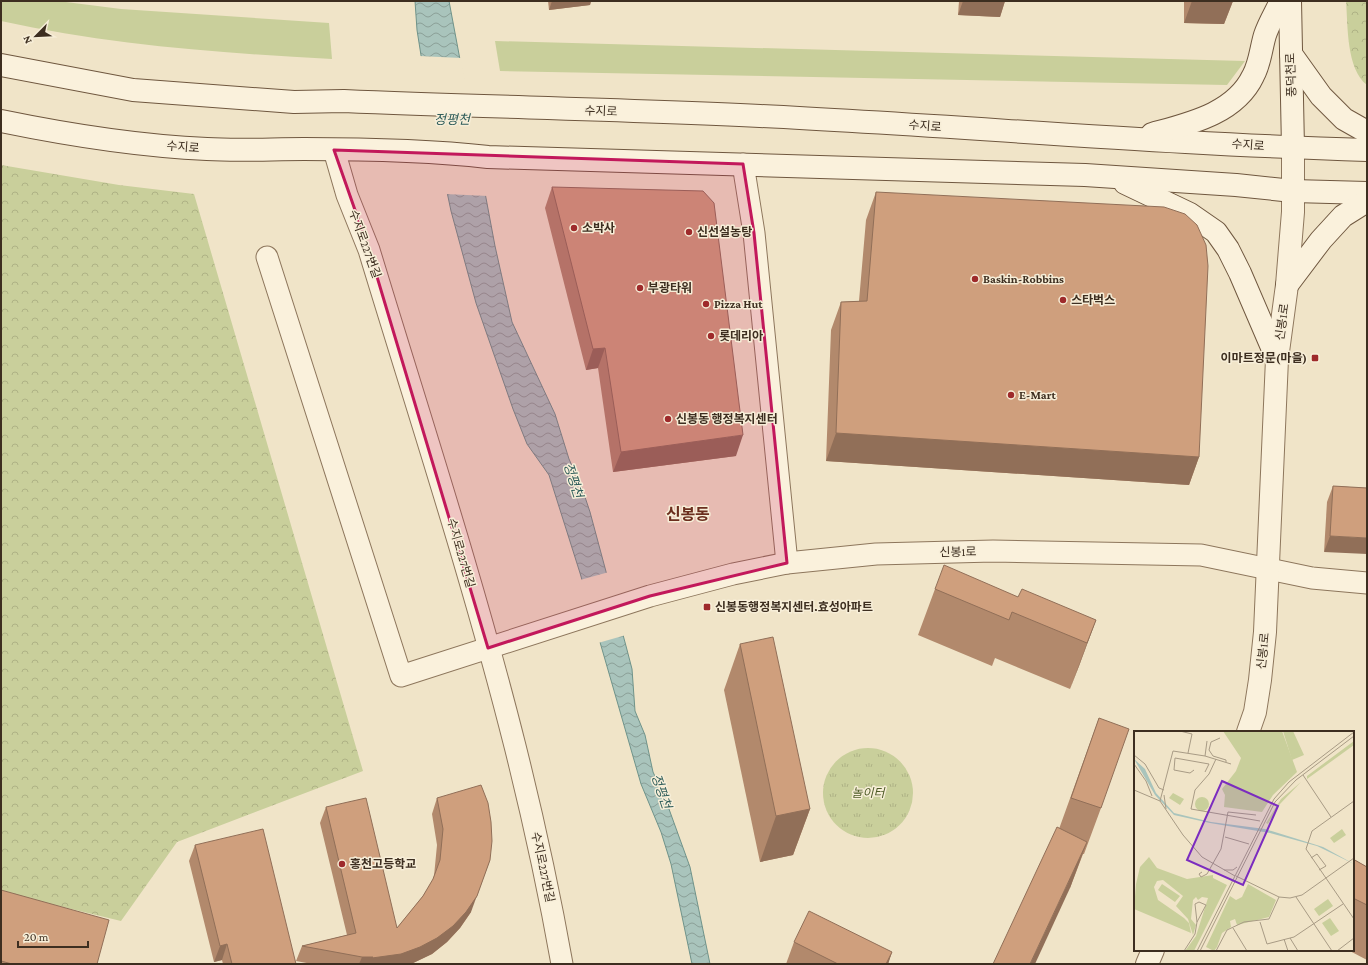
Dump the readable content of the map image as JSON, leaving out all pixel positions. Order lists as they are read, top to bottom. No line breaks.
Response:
{"streets":{"main road":["풍덕천로","수지로","신봉1로"],"street":["수지로227번길"]},"crossings":[["풍덕천로","수지로"],["풍덕천로","신봉1로"],["수지로","수지로227번길"],["수지로","신봉1로"],["수지로227번길","신봉1로"]],"districts":["신봉동"],"water":["정평천"],"parks":["놀이터"],"places":{"other":["소박사","신선설농탕","Baskin-Robbins","부광타워","스타벅스","Pizza Hut","롯데리아","E-Mart","신봉동 행정복지센터","홍천고등학교"],"transit":["이마트정문(마을)","신봉동행정복지센터.효성아파트"]},"scale_bar":"20 m","north":"bottom left"}
